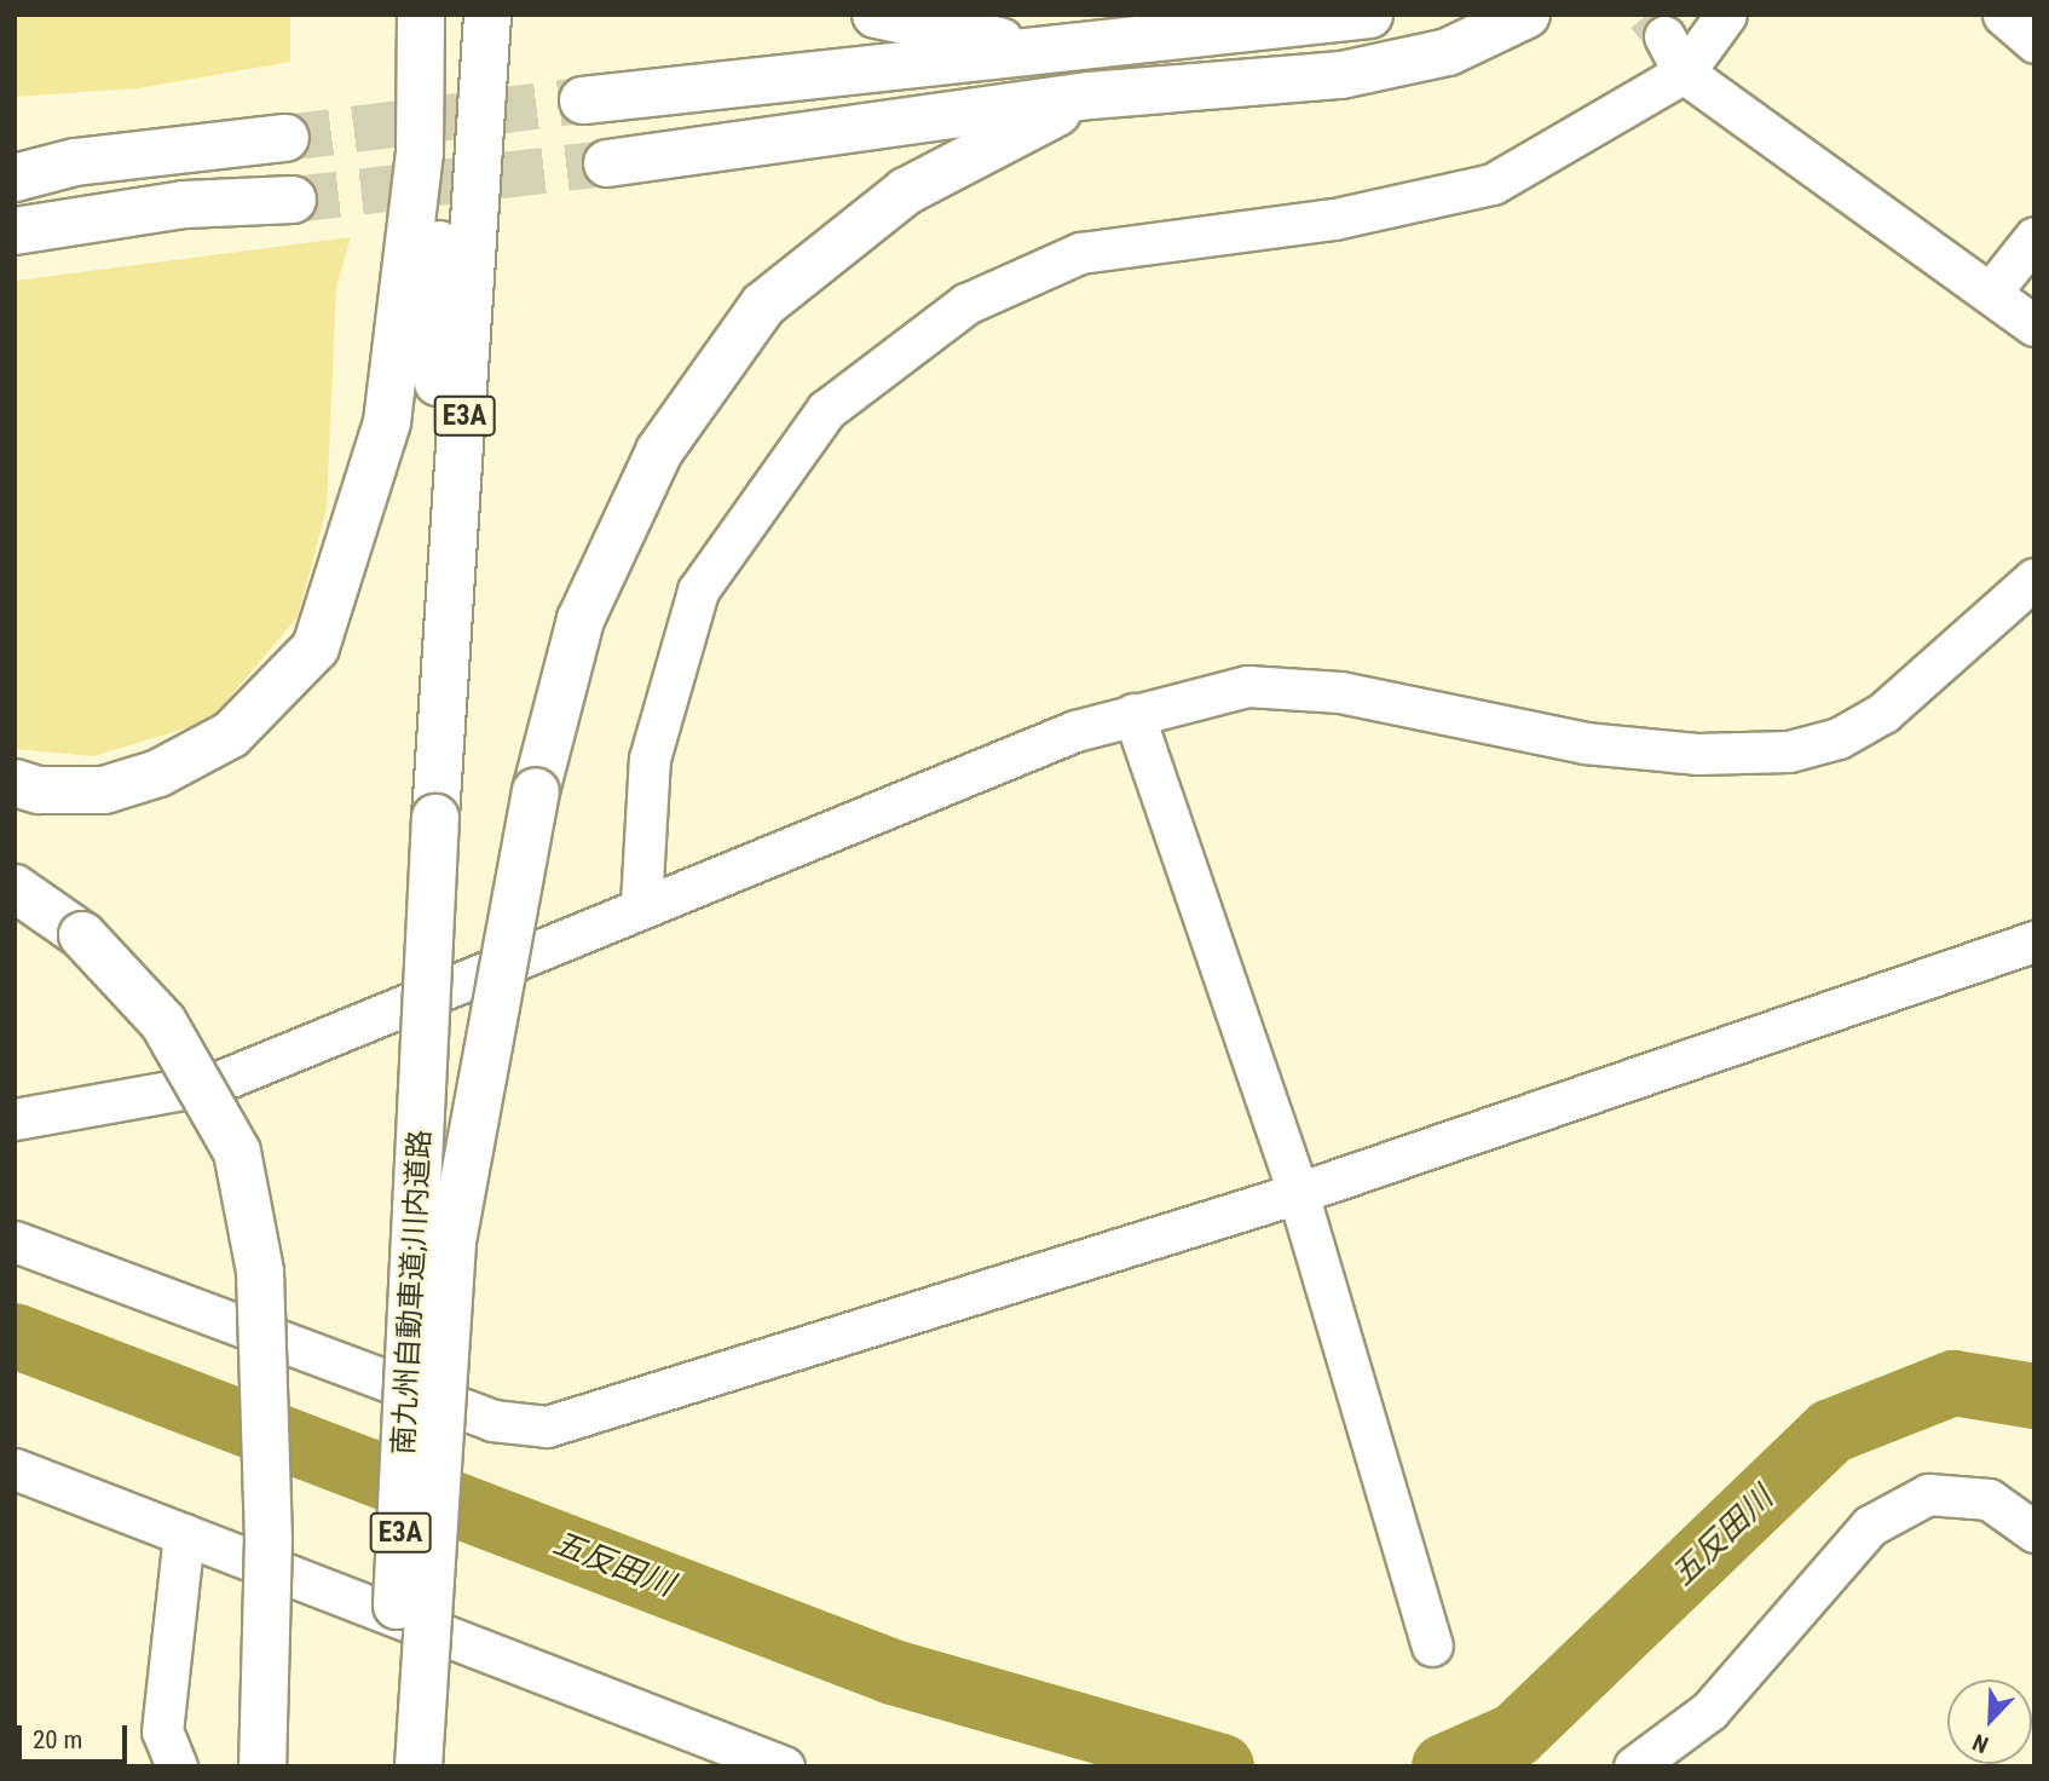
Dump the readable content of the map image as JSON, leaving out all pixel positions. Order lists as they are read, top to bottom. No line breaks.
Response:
{"streets":{"highway":["E3A","南九州自動車道;川内道路"]},"water":["五反田川"],"scale_bar":"20 m","north":"bottom left"}
